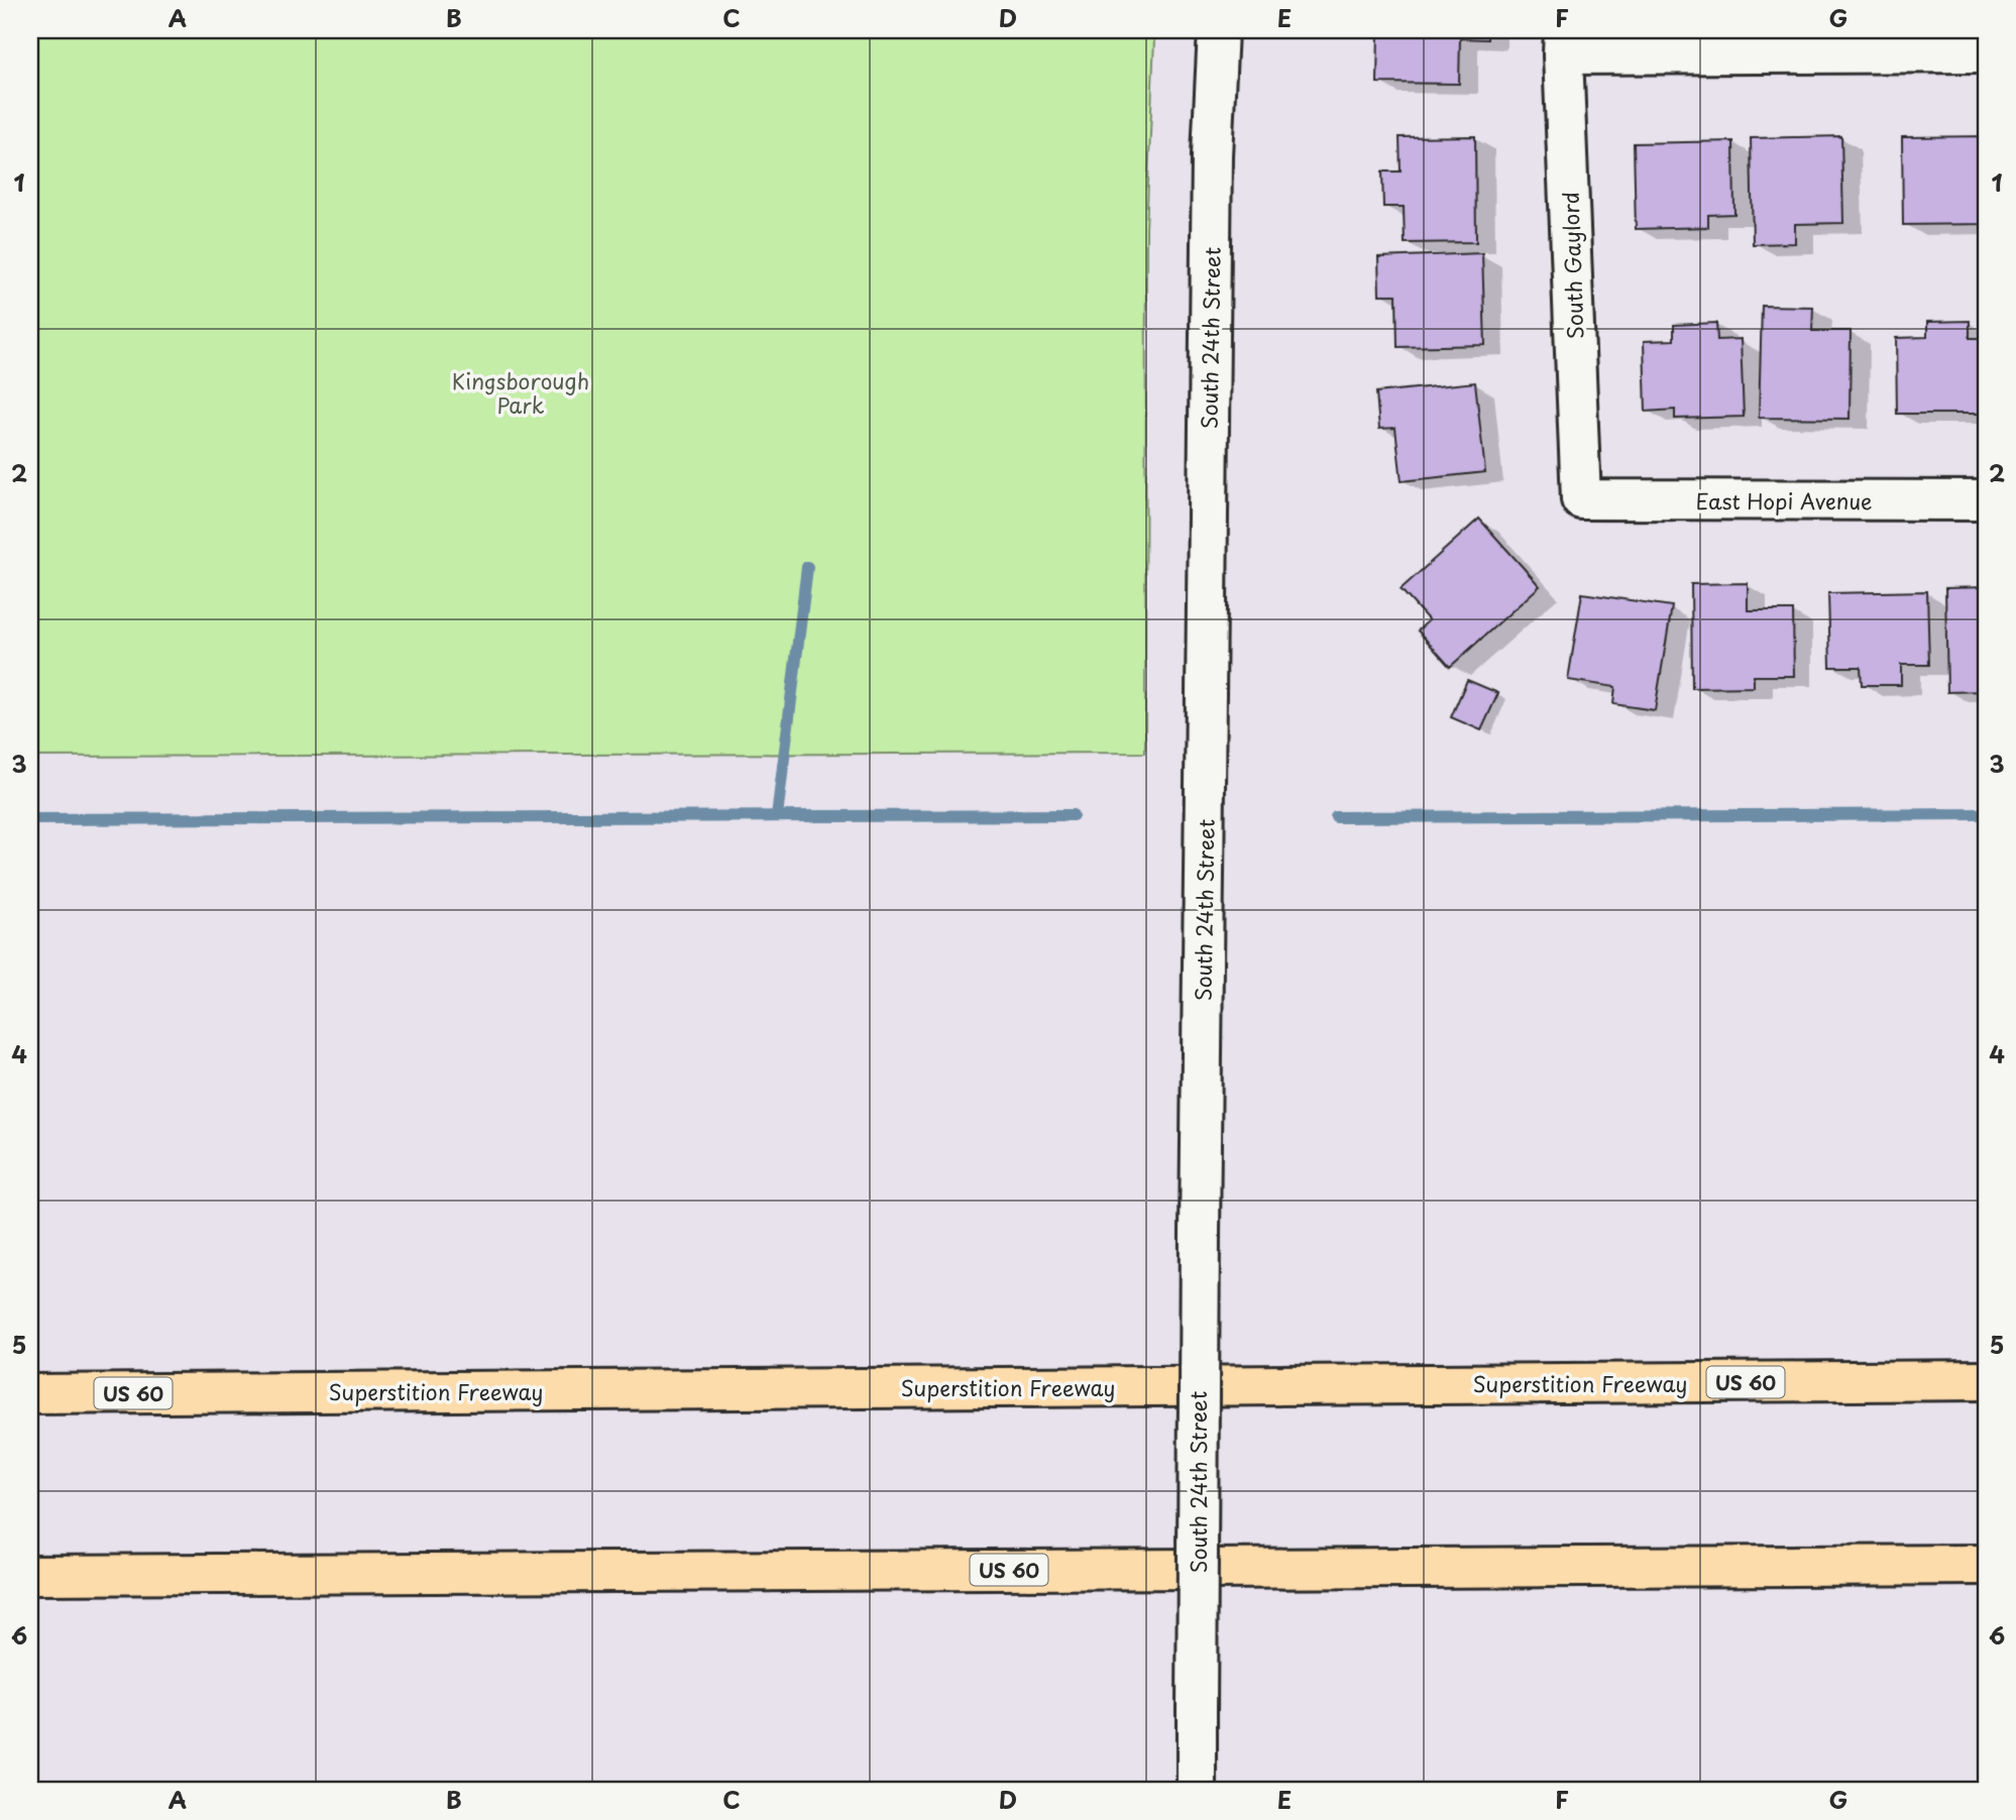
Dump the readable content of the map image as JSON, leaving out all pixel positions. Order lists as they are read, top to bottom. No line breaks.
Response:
{"streets":{"highway":["US 60","Superstition Freeway"],"street":["South Gaylord","South 24th Street","East Hopi Avenue"]},"crossings":[["South Gaylord","East Hopi Avenue"]],"parks":["Kingsborough Park"],"grid":{"columns":["A","B","C","D","E","F","G"],"rows":["1","2","3","4","5","6"]}}
